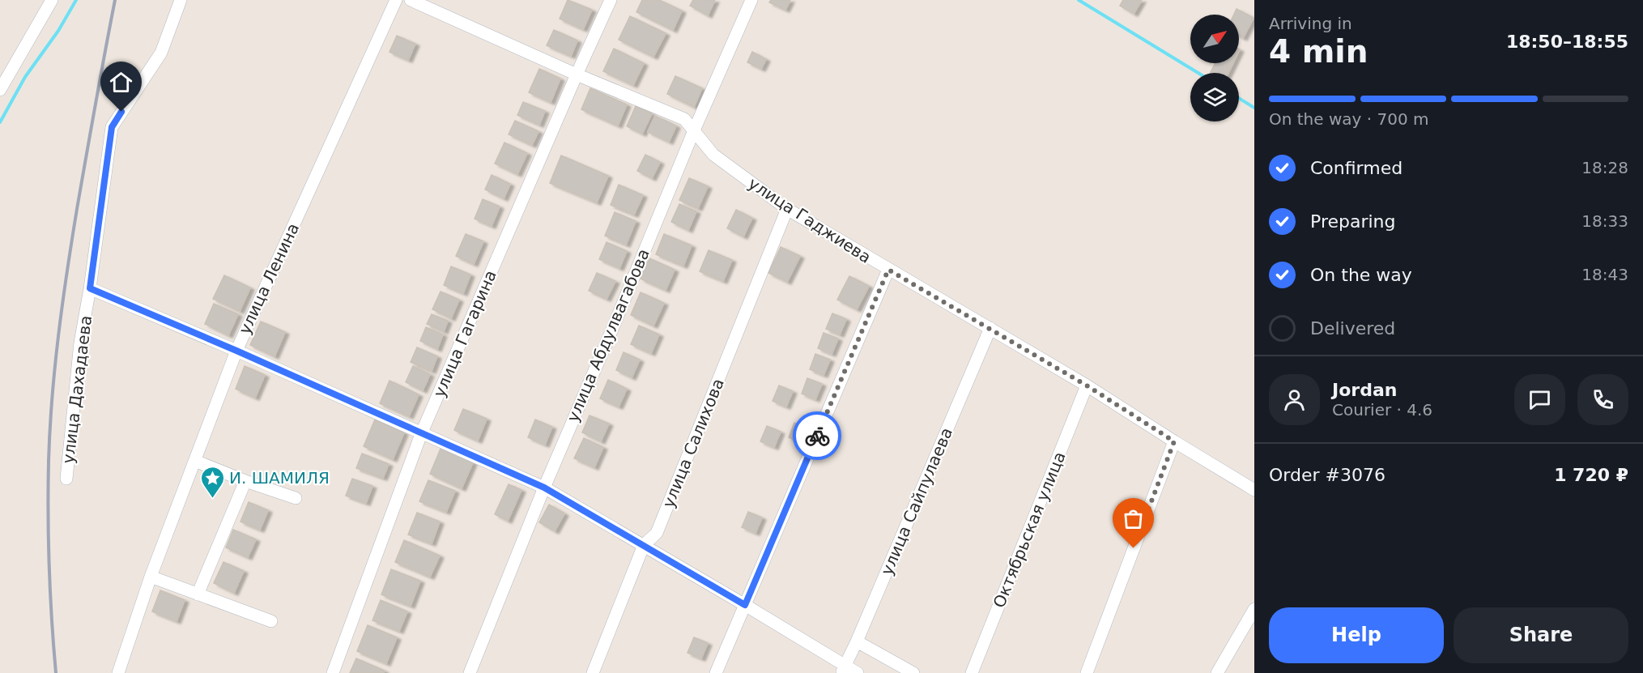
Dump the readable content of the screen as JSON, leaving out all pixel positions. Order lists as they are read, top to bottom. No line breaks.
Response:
{"streets":{"street":["улица Гаджиева","улица Ленина","улица Гагарина","улица Абдулвагабова","улица Дахадаева","улица Салихова","улица Сайпулаева","Октябрьская улица"]},"crossings":[["улица Гаджиева","улица Гагарина"],["улица Гаджиева","улица Абдулвагабова"],["улица Гаджиева","улица Салихова"],["улица Гаджиева","улица Сайпулаева"],["улица Гаджиева","Октябрьская улица"]],"places":{"place":["И. ШАМИЛЯ"]},"north":"top right","page":{"heading":["4 min","Arriving in","18:50–18:55"],"panel":["Jordan","Courier · 4.6","Order #3076","1 720 ₽"],"bar":"On the way · 700 m","list":[["Confirmed","18:28"],["Preparing","18:33"],["On the way","18:43"],"Delivered"],"buttons":["Help","Share"]}}
